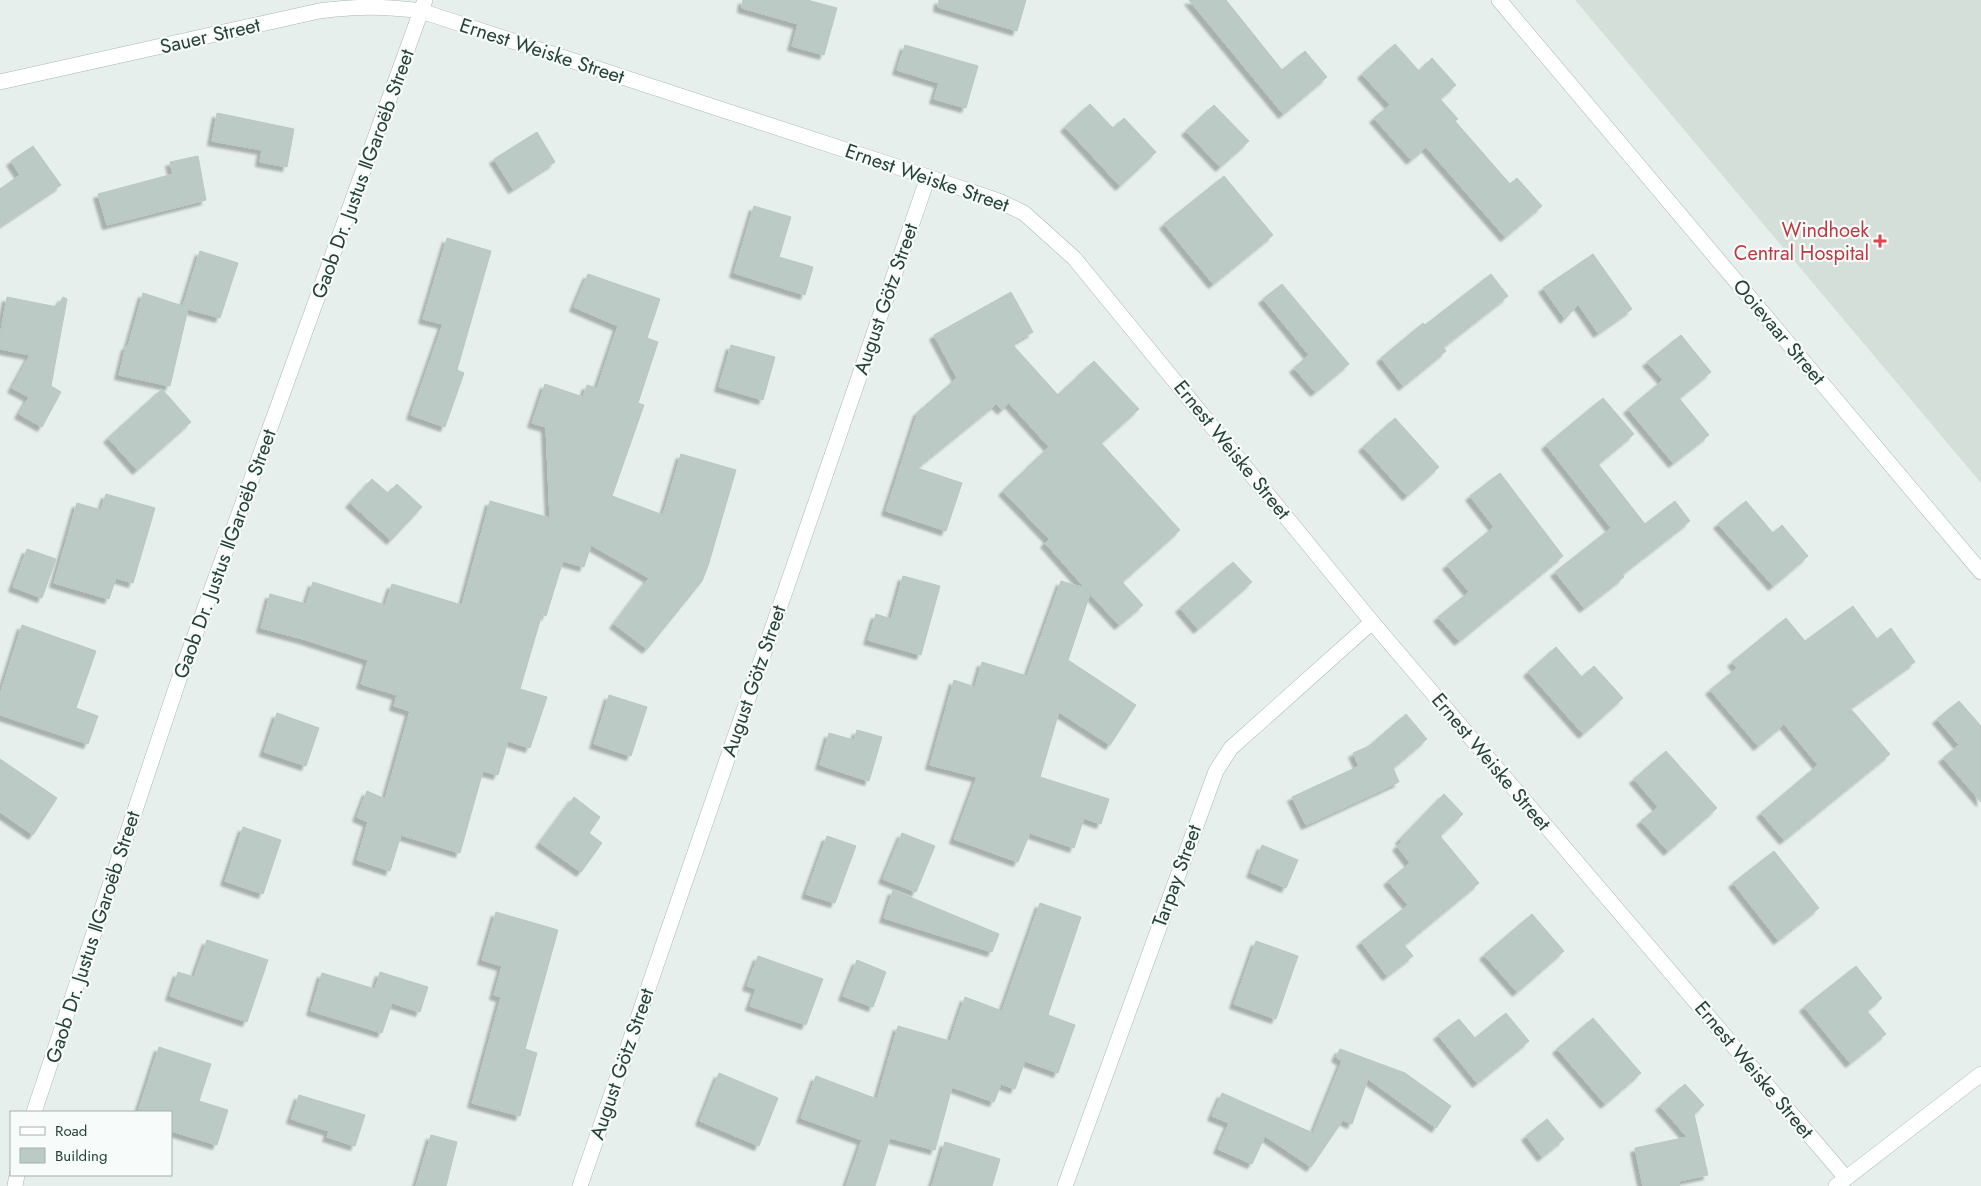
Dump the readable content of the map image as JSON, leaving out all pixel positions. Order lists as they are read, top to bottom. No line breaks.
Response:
{"streets":{"street":["Sauer Street","Ernest Weiske Street","Gaob Dr. Justus ǁGaroëb Street","August Götz Street","Ooievaar Street","Tarpay Street"]},"crossings":[["Sauer Street","Ernest Weiske Street"],["Sauer Street","Gaob Dr. Justus ǁGaroëb Street"],["Ernest Weiske Street","Gaob Dr. Justus ǁGaroëb Street"],["Ernest Weiske Street","August Götz Street"],["Ernest Weiske Street","Tarpay Street"]],"places":{"health":["Windhoek Central Hospital"]},"legend":["Road","Building"]}
